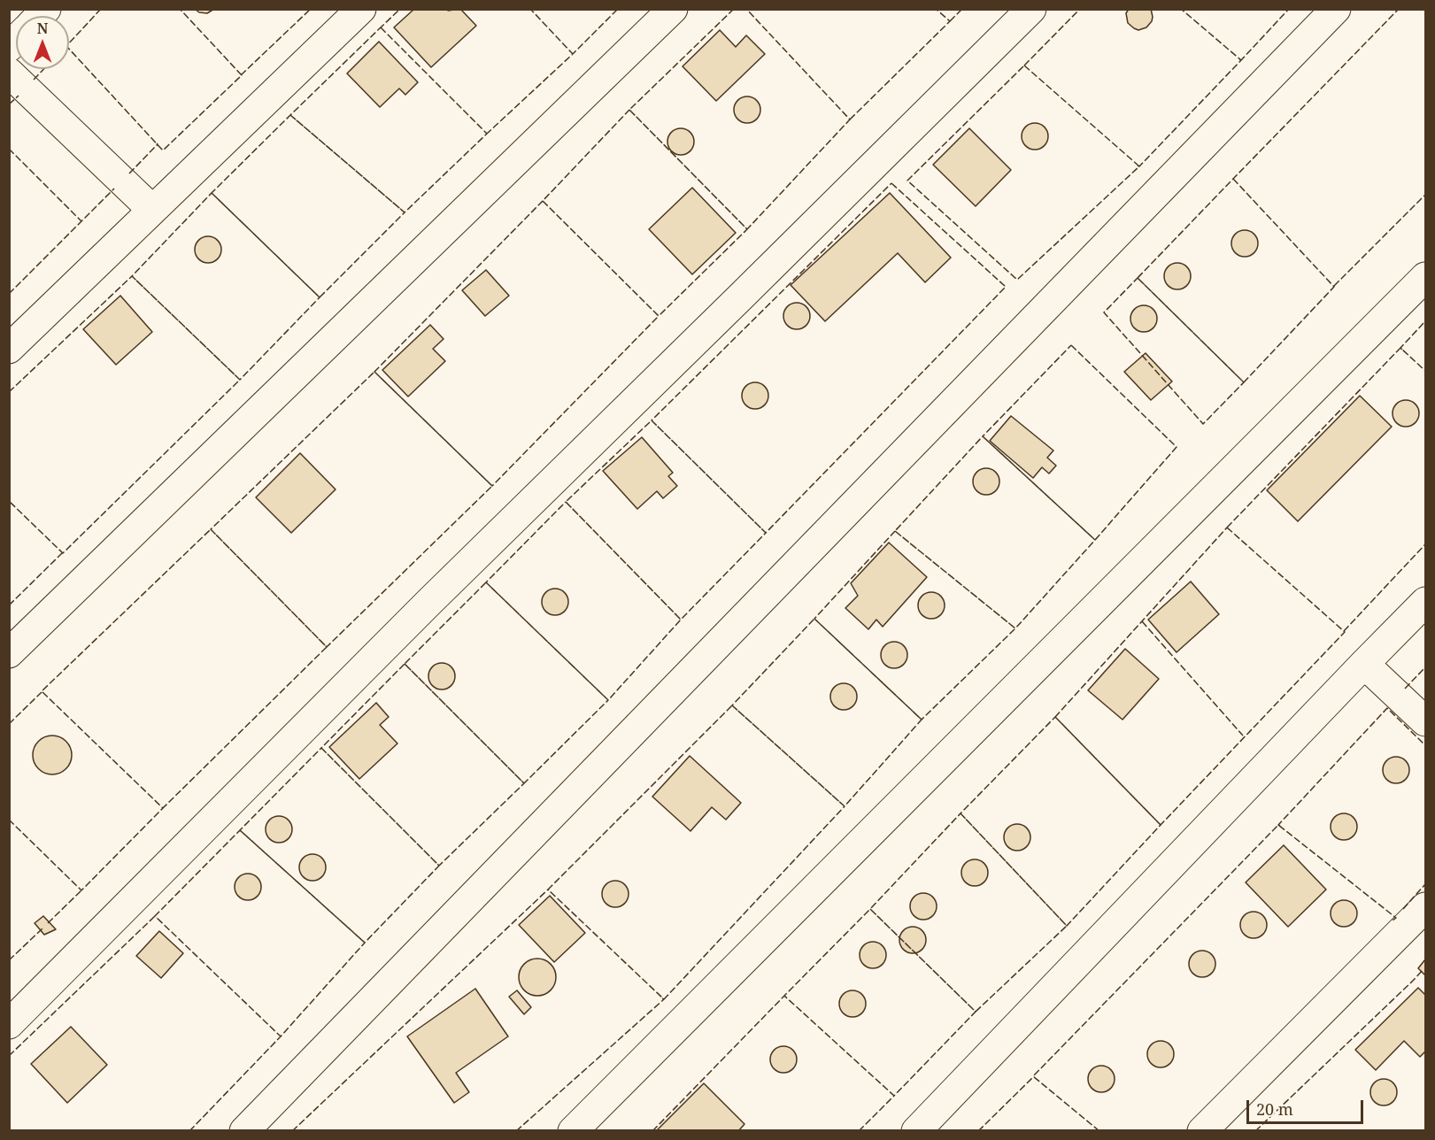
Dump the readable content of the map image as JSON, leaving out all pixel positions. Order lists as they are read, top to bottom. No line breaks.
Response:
{"scale_bar":"20 m","north":"top"}
